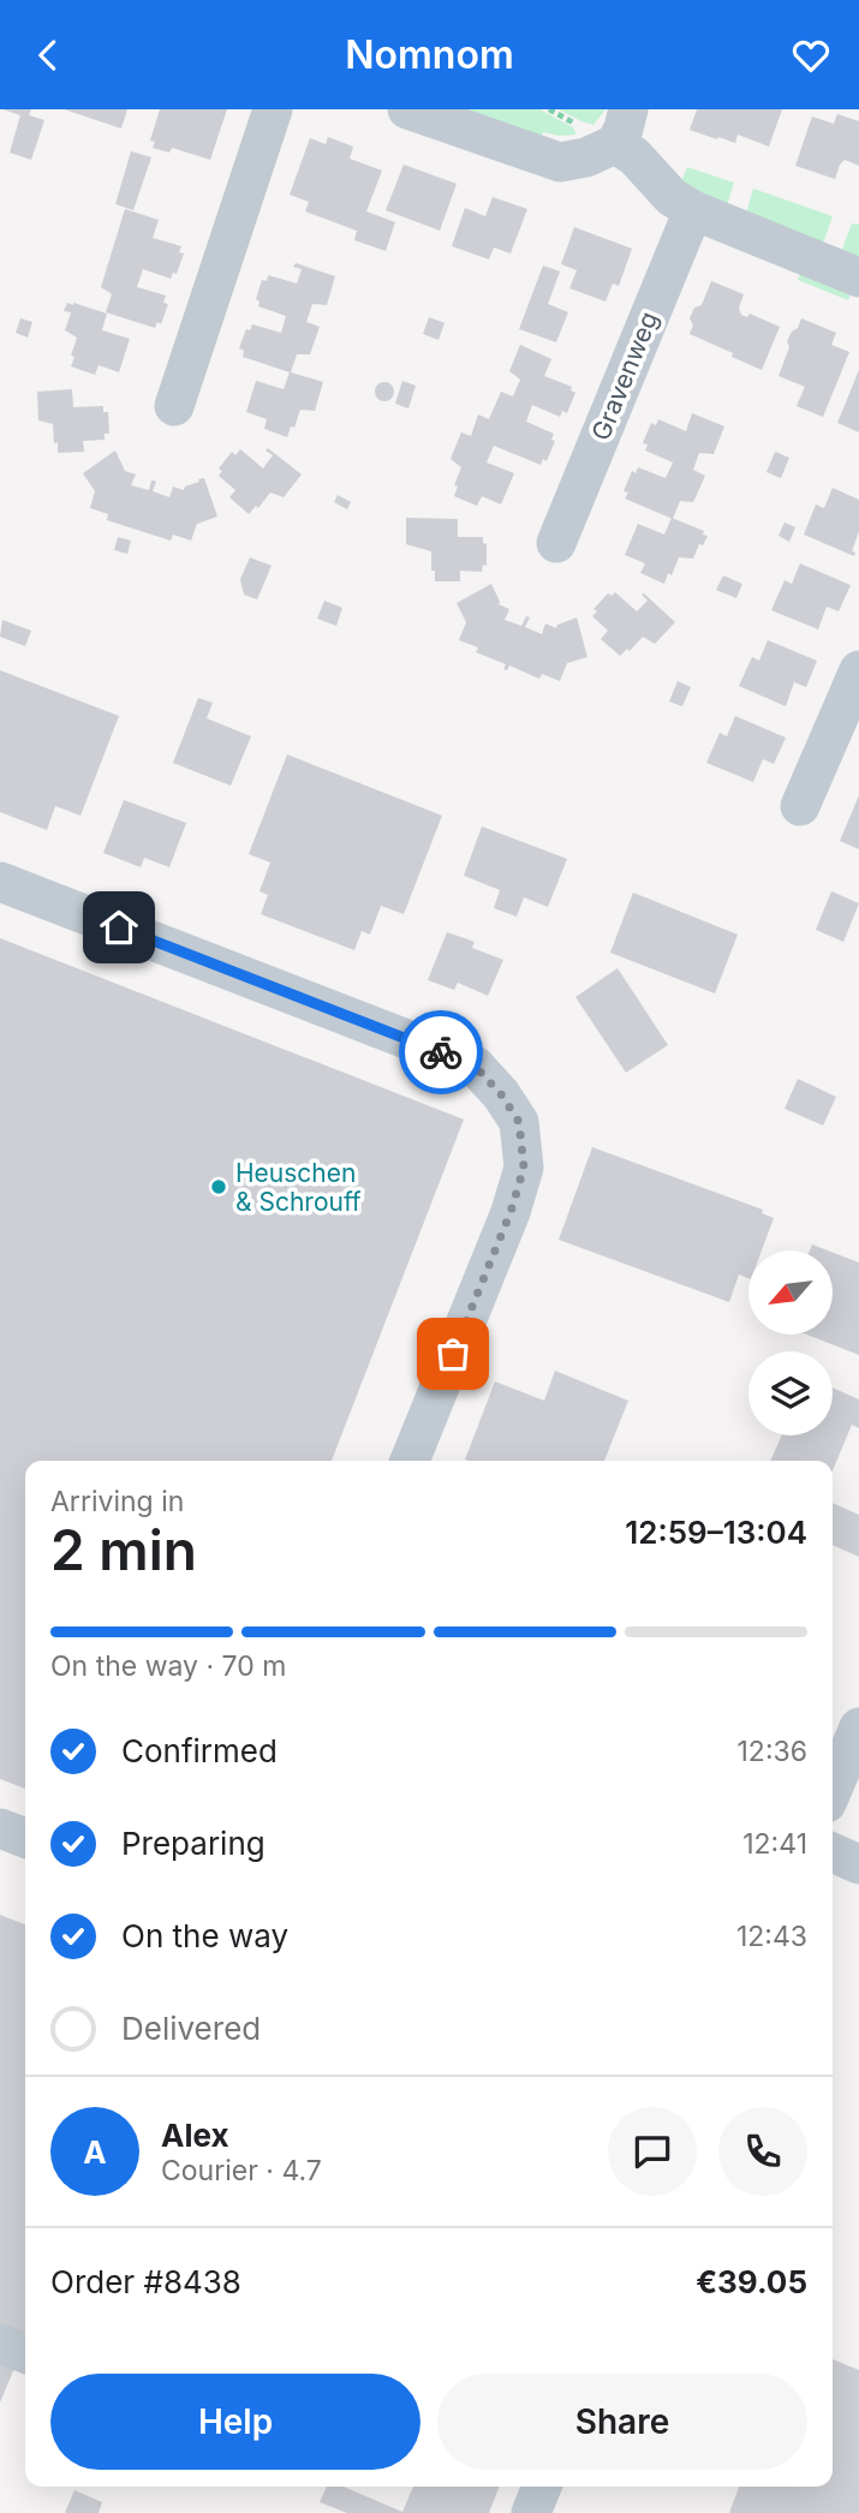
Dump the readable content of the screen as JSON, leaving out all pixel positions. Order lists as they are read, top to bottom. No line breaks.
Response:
{"streets":{"street":["Gravenweg"]},"places":["Heuschen & Schrouff"],"north":"bottom left","page":{"header":"Nomnom","heading":["2 min","Arriving in","12:59–13:04"],"panel":["Alex","Courier · 4.7","Order #8438","€39.05"],"bar":"On the way · 70 m","list":[["Confirmed","12:36"],["Preparing","12:41"],["On the way","12:43"],"Delivered"],"round":"A","buttons":["Help","Share"]}}
